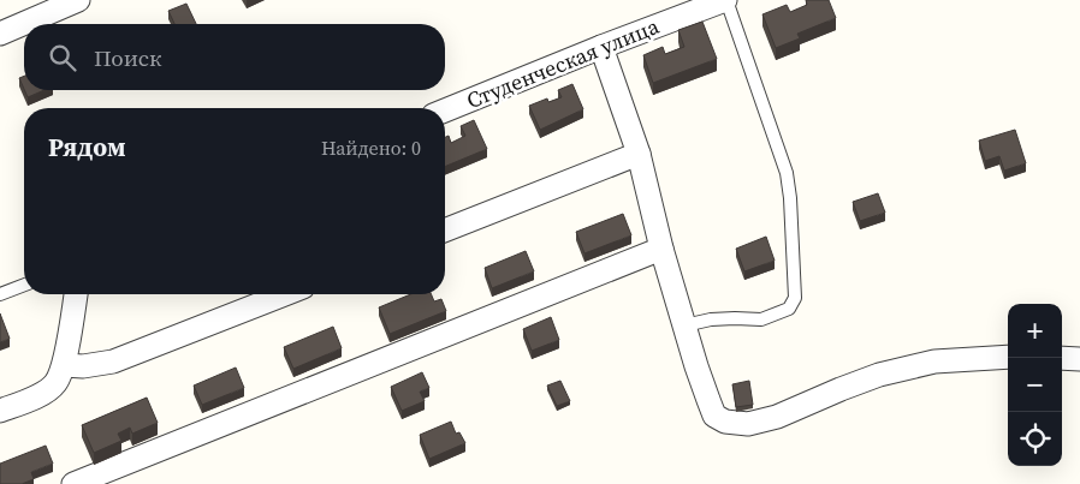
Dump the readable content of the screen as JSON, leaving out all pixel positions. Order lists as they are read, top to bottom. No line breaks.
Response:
{"streets":{"street":["Студенческая улица"]},"page":{"search":"Поиск","heading":["Рядом","Найдено: 0"],"map_buttons":["+","−"]}}
